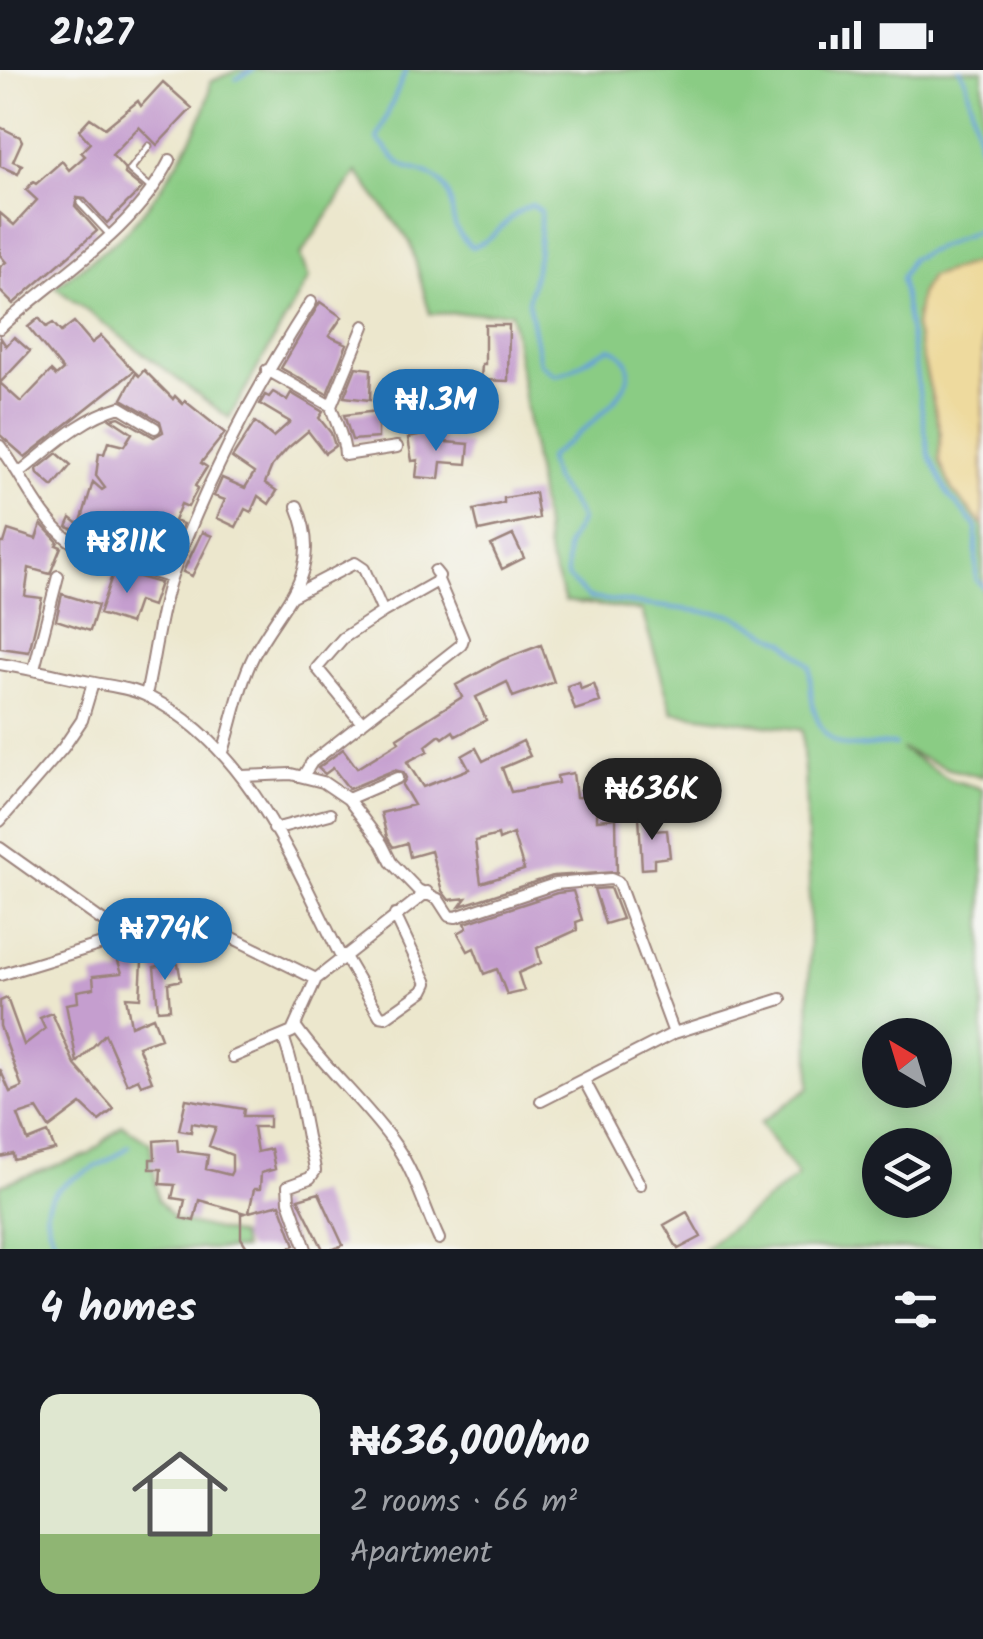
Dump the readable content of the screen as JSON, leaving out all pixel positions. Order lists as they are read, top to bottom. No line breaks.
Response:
{"north":"top left","page":{"status":"21:27","price":["₦1.3M","₦811K","₦636K","₦774K"],"heading":"4 homes","list":[{"name":"₦636,000/mo","note":"2 rooms · 66 m² · Apartment"}]}}
